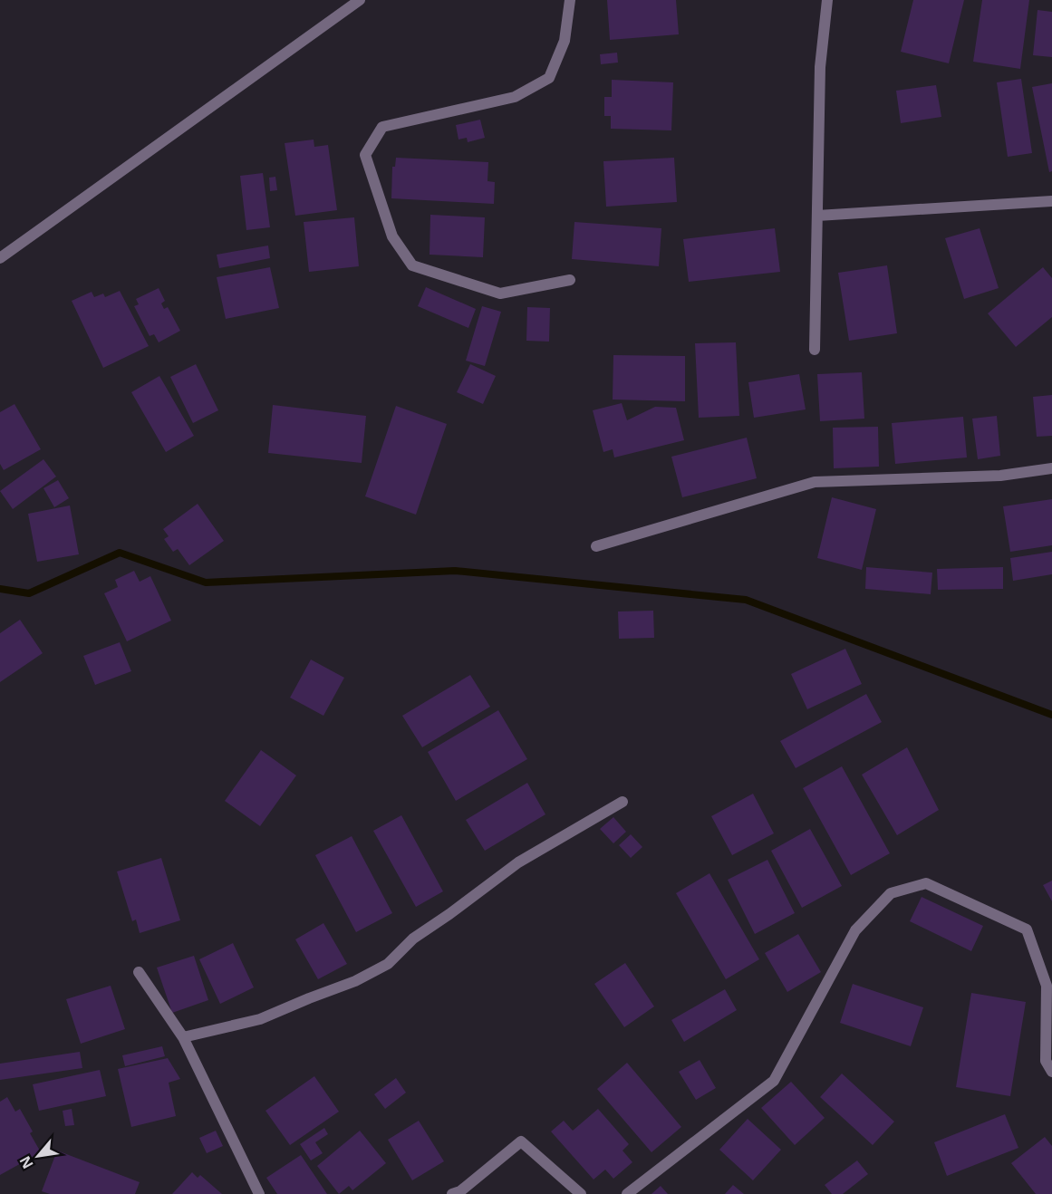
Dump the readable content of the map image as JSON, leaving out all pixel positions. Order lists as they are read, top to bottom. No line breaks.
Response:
{"north":"bottom left"}
